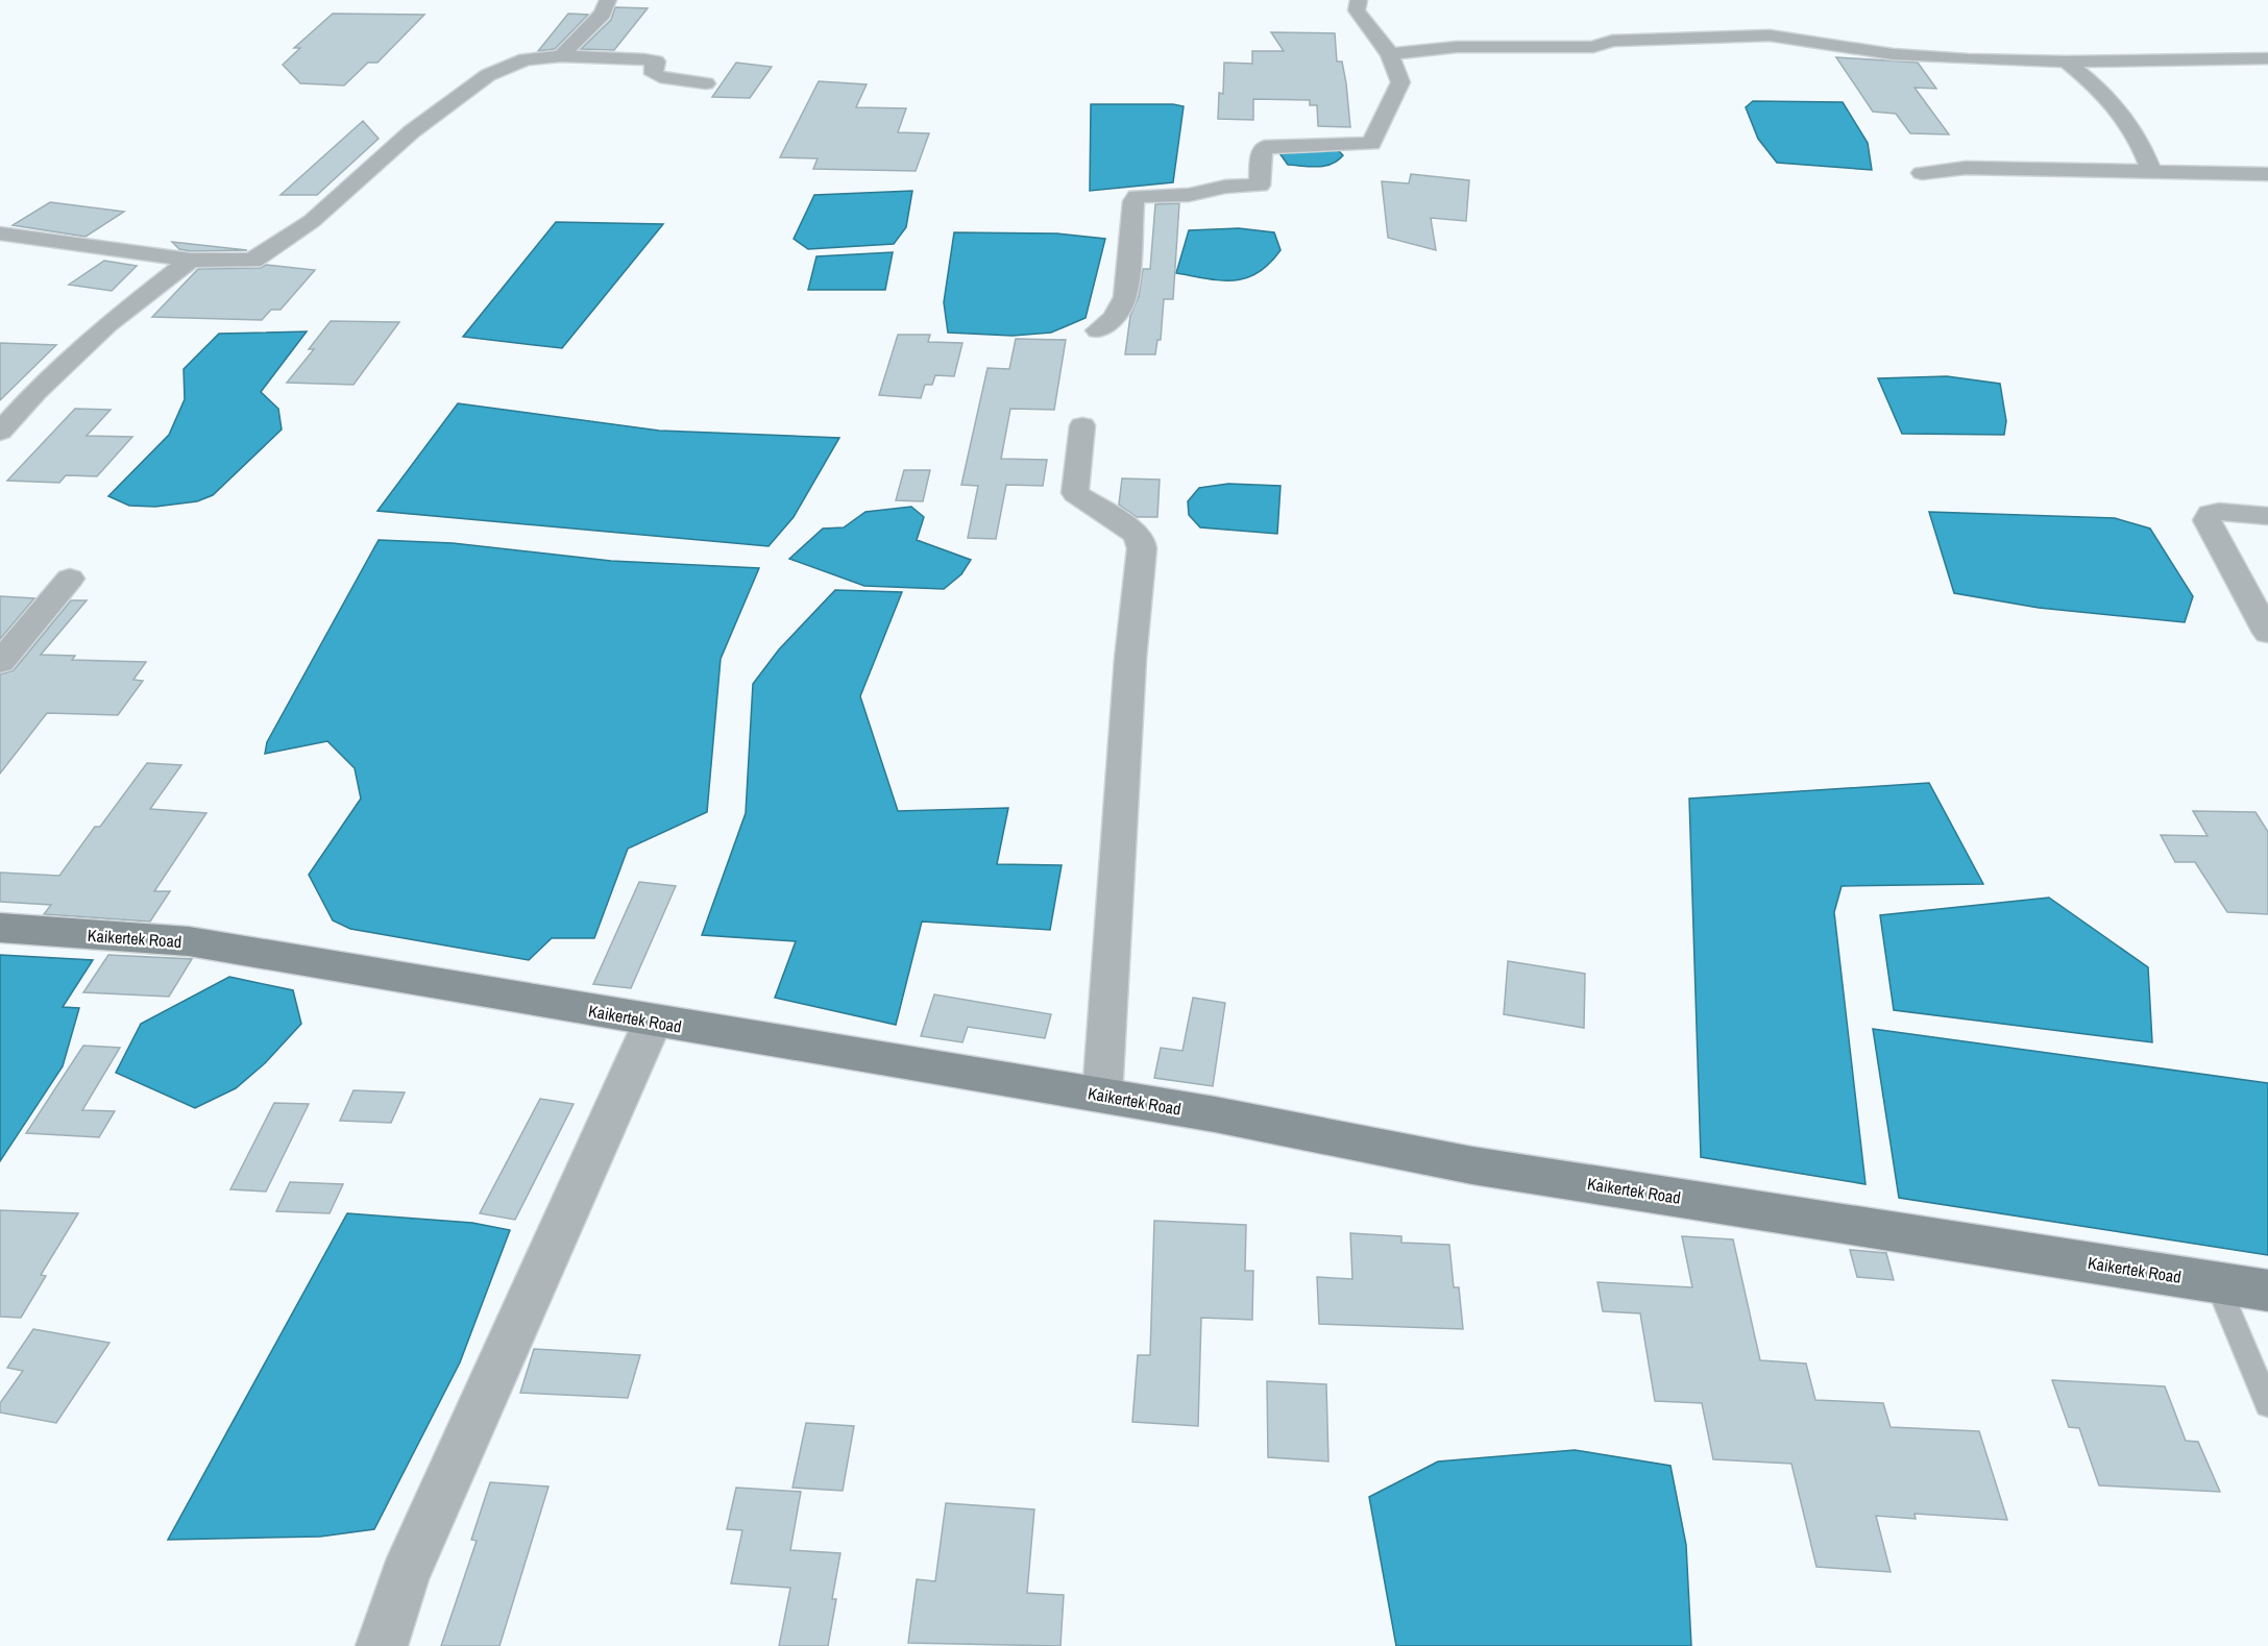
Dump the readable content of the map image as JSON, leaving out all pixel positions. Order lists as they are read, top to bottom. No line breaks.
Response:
{"streets":{"main road":["Kaikertek Road"]}}
